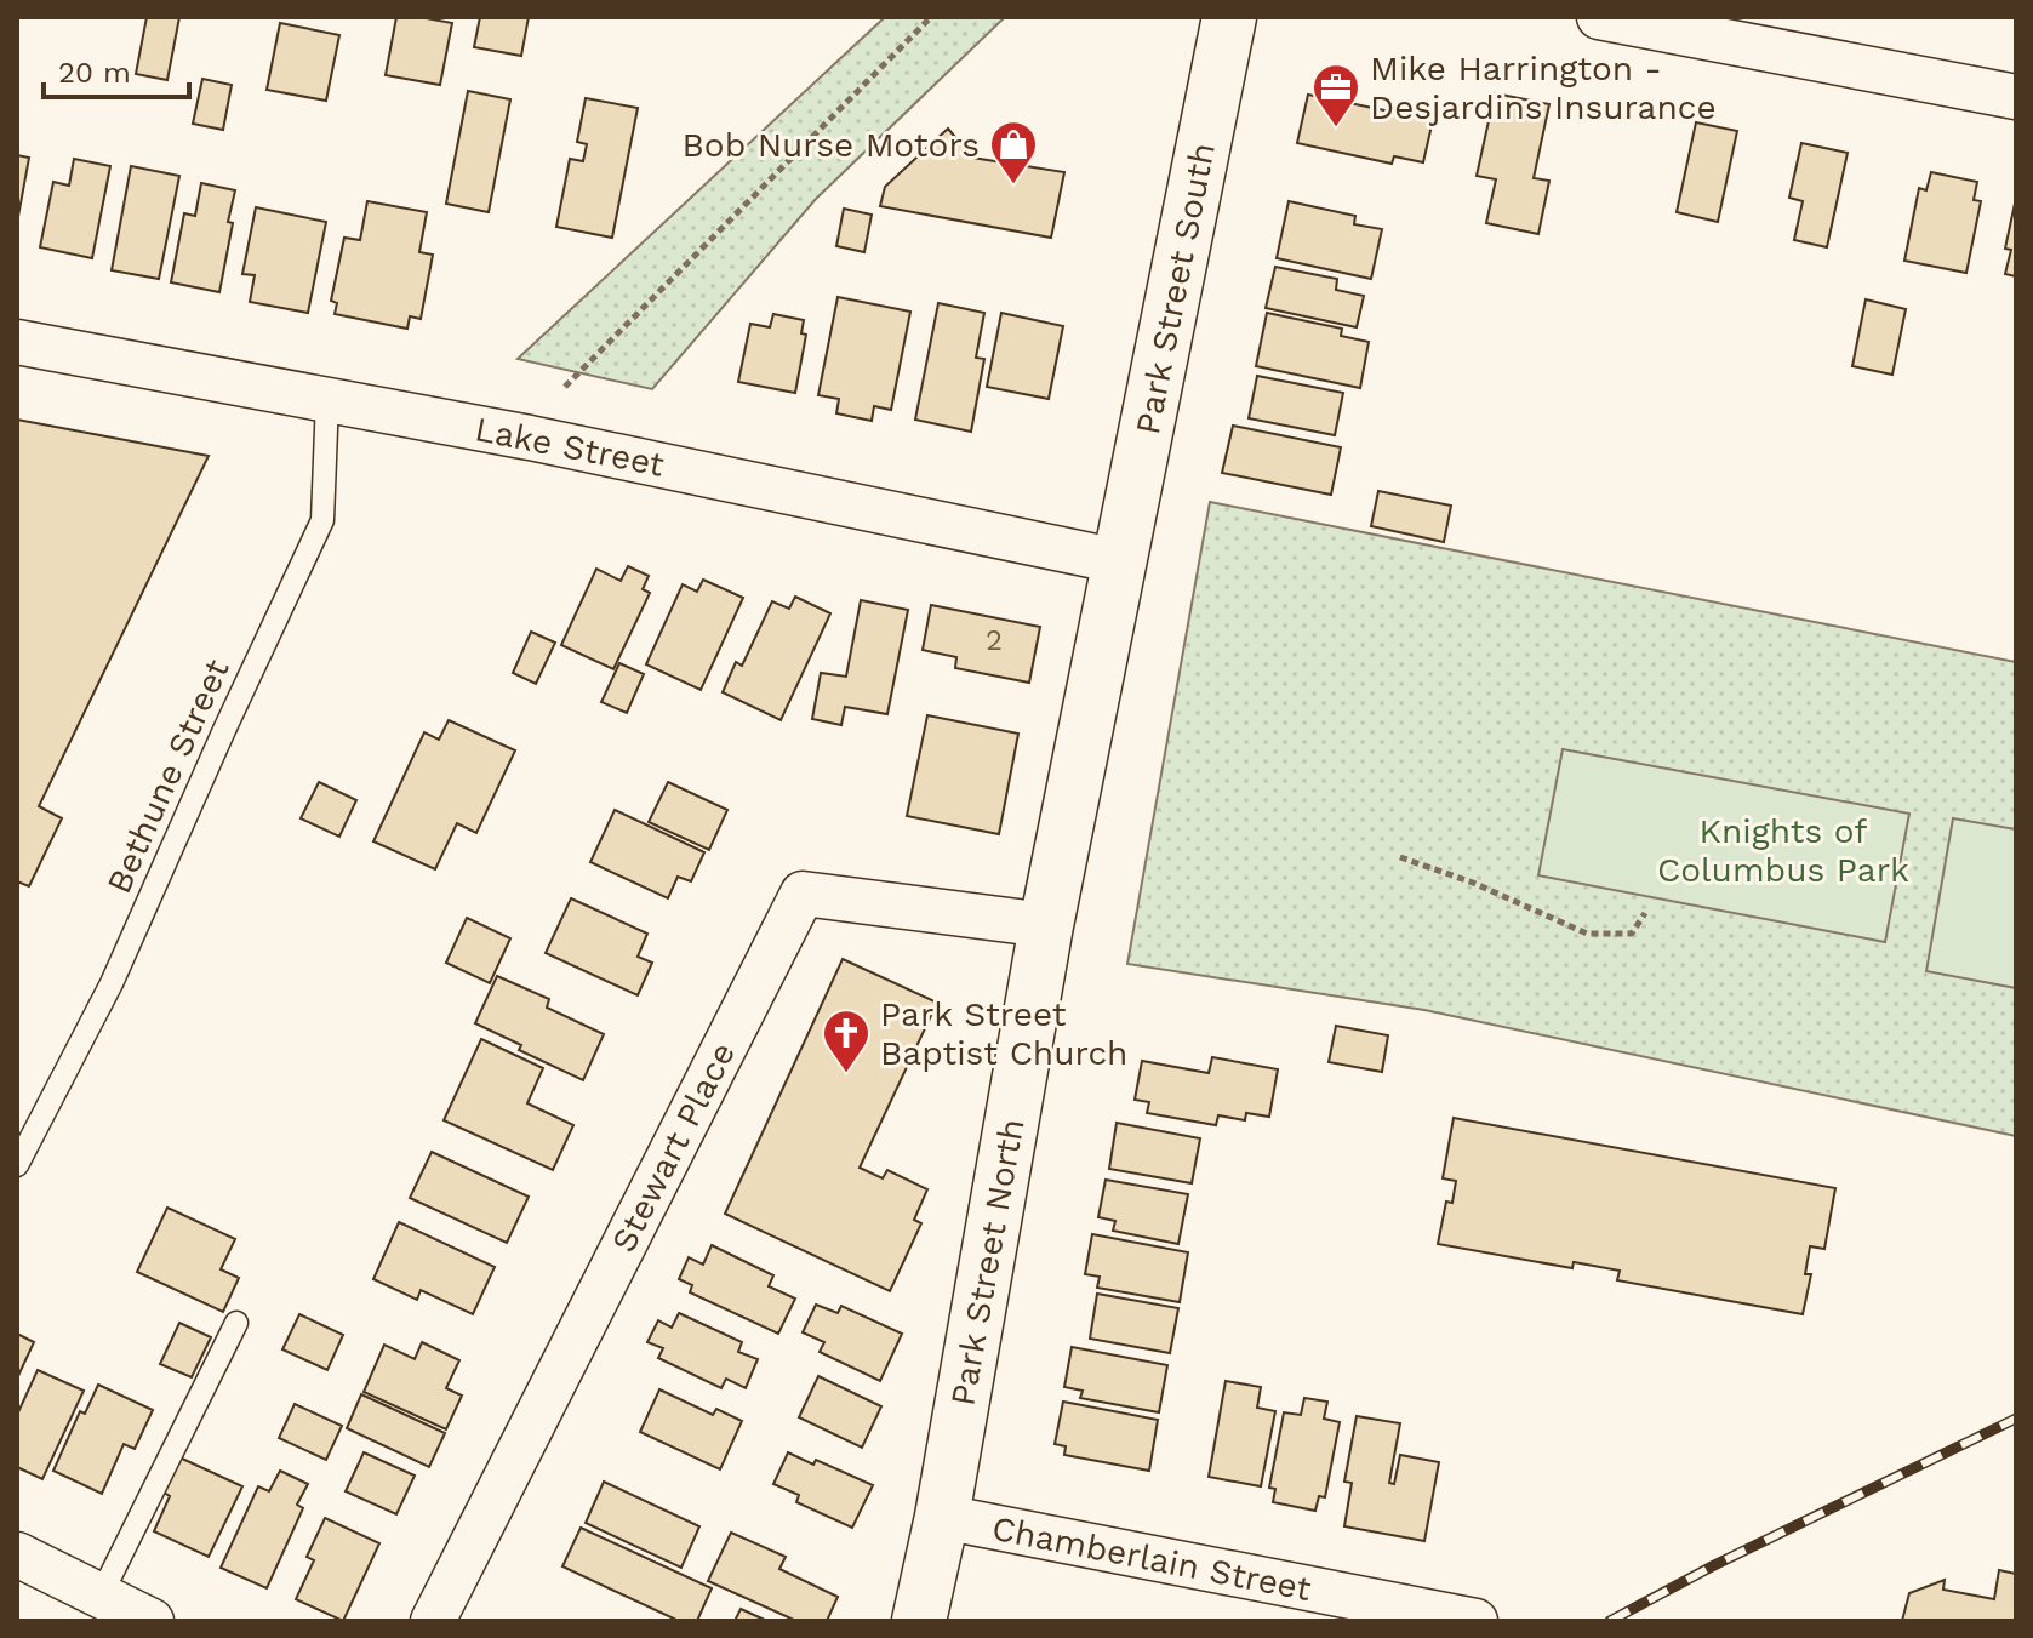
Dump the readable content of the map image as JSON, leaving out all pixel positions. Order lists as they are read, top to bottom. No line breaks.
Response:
{"streets":{"main road":["Park Street South","Park Street North"],"street":["Lake Street","Stewart Place","Chamberlain Street"],"lane":["Bethune Street"]},"crossings":[["Park Street South","Lake Street"],["Park Street South","Park Street North"],["Lake Street","Bethune Street"],["Lake Street","Park Street North"],["Stewart Place","Park Street North"],["Park Street North","Chamberlain Street"]],"parks":["Knights of Columbus Park"],"places":{"office":["Mike Harrington - Desjardins Insurance"],"shop":["Bob Nurse Motors"],"church":["Park Street Baptist Church"]},"house_numbers":["2"],"scale_bar":"20 m"}
